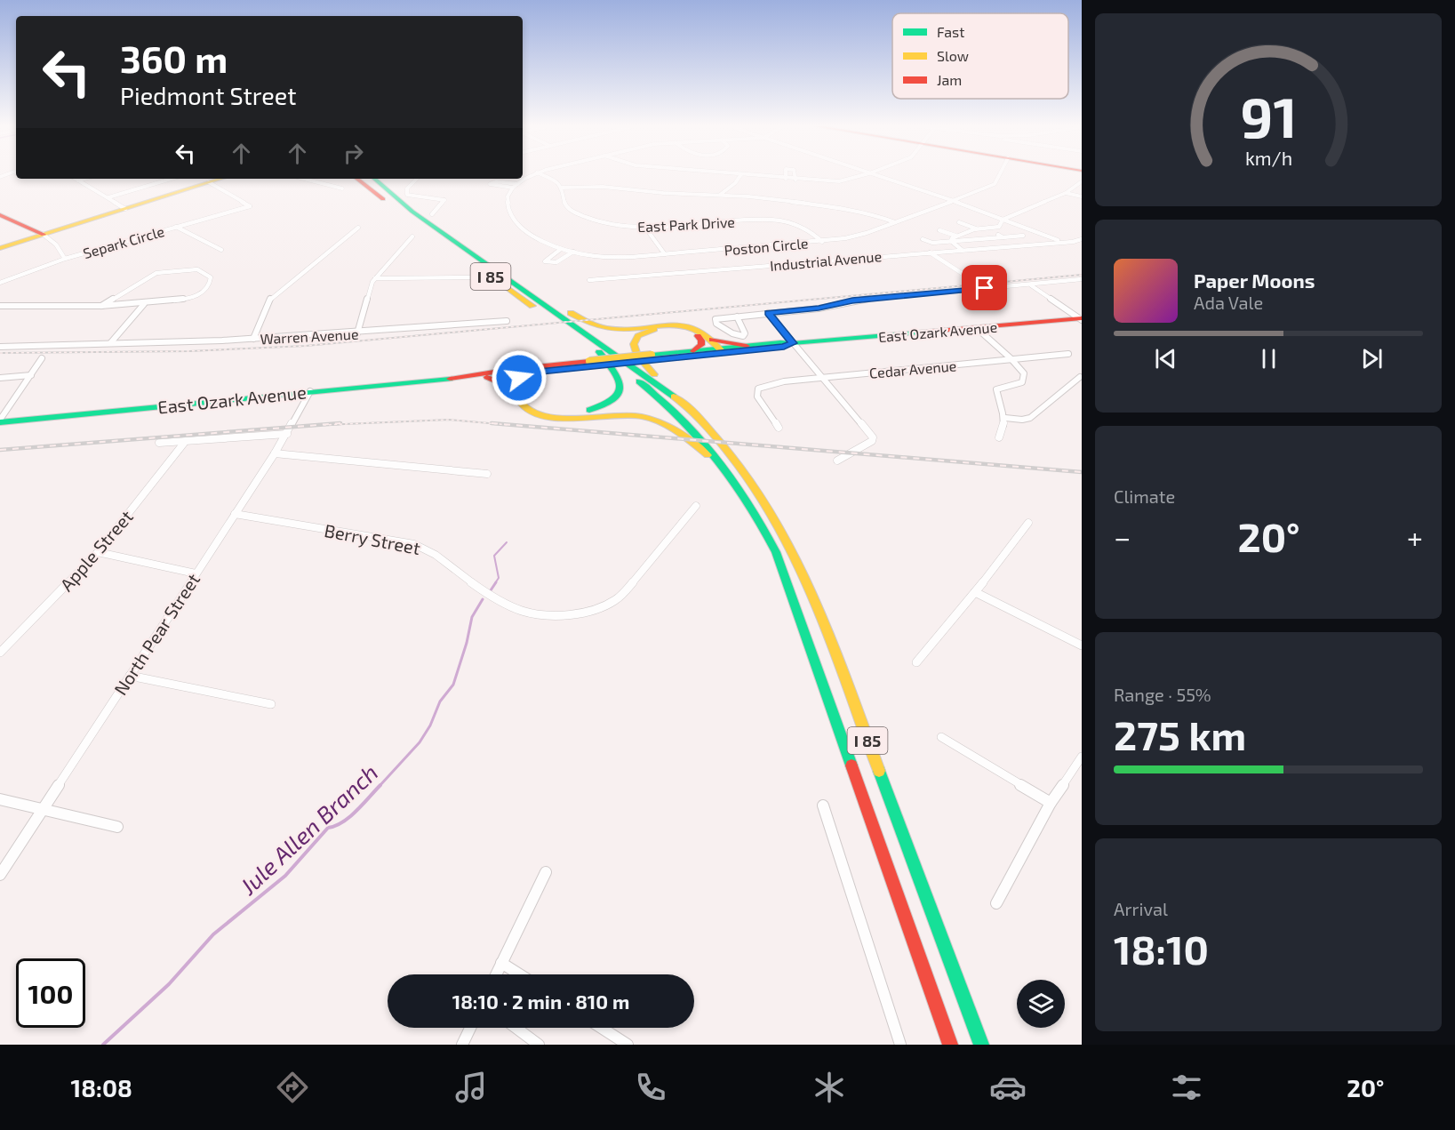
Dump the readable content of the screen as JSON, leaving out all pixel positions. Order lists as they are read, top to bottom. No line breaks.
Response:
{"streets":{"main road":["I 85","East Ozark Avenue"],"street":["East Park Drive","Separk Circle","Poston Circle","Industrial Avenue","Warren Avenue","Cedar Avenue","Berry Street","Apple Street","North Pear Street"]},"crossings":[["East Park Drive","Poston Circle"],["East Ozark Avenue","North Pear Street"],["Berry Street","North Pear Street"]],"water":["Jule Allen Branch"],"legend":["Fast","Slow","Jam"],"page":{"turn":["360 m","Piedmont Street"],"song":["Paper Moons","Ada Vale"],"tile":["Climate",["Range · 55%","275 km"],["Arrival","18:10"]],"heat":["−","20°","+"],"limit":"100","trip":"18:10 · 2 min · 810 m","tabs":["18:08","20°"],"gauge":["91","km/h"]}}
